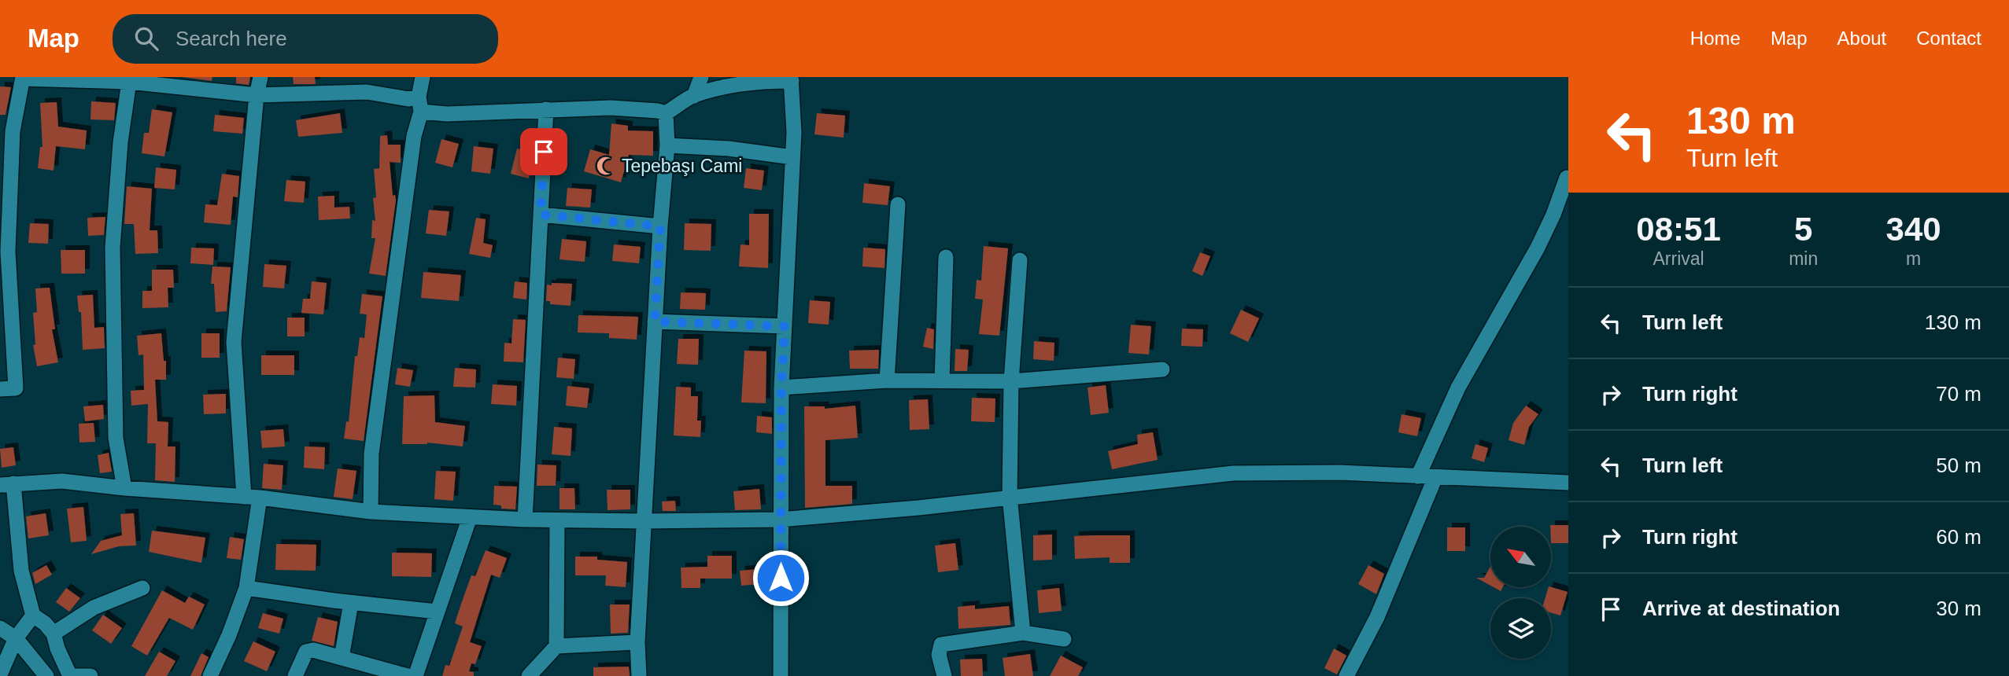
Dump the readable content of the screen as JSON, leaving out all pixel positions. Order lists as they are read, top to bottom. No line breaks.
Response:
{"places":{"mosque":["Tepebaşı Cami"]},"north":"top left","page":{"header":"Map","search":"Search here","nav":["Home","Map","About","Contact"],"turn":["130 m","Turn left"],"eta":["08:51","Arrival","5","min","340","m"],"list":[{"name":"Turn left","value":"130 m"},{"name":"Turn right","value":"70 m"},{"name":"Turn left","value":"50 m"},{"name":"Turn right","value":"60 m"},{"name":"Arrive at destination","value":"30 m"}]}}
